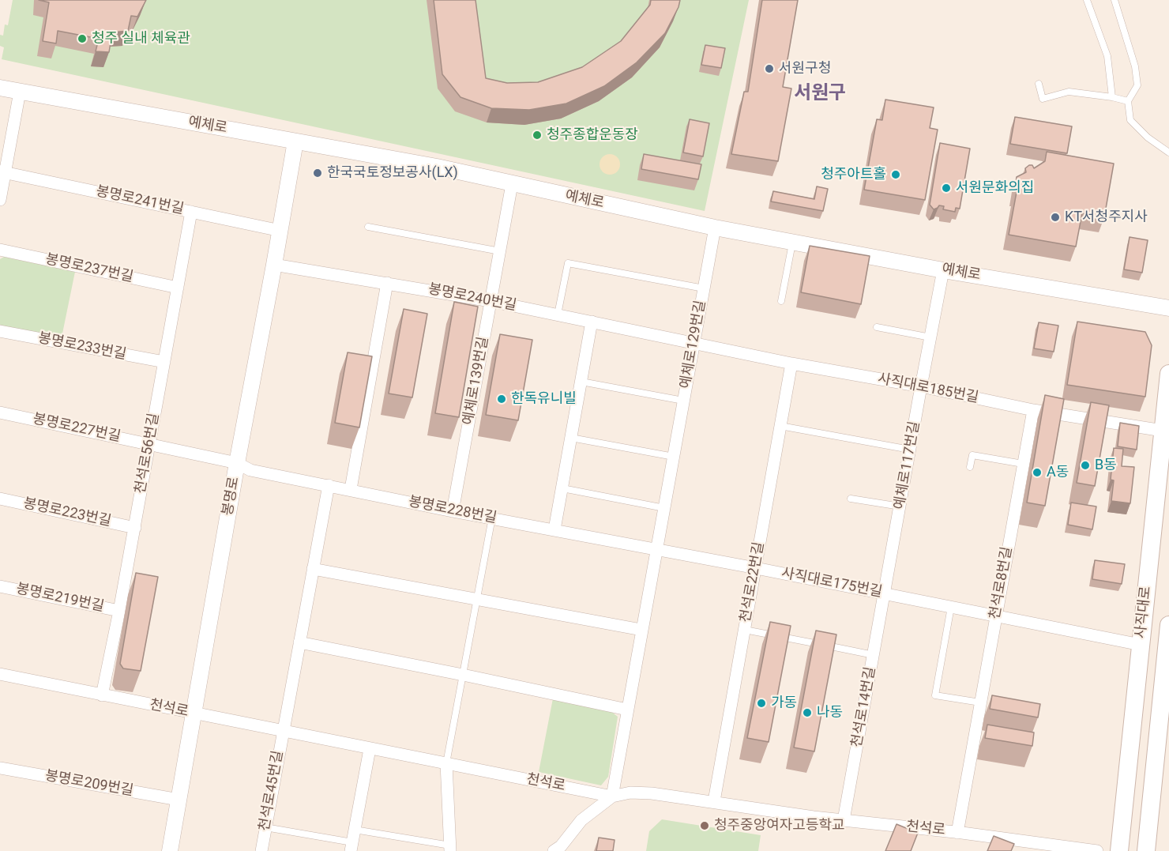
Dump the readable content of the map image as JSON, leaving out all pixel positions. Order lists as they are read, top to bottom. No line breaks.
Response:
{"streets":{"main road":["사직대로"],"street":["예체로","봉명로241번길","봉명로237번길","봉명로240번길","예체로129번길","봉명로233번길","예체로139번길","사직대로185번길","봉명로227번길","천석로56번길","예체로117번길","봉명로","봉명로228번길","봉명로223번길","천석로22번길","사직대로175번길","천석로8번길","봉명로219번길","천석로14번길","천석로","봉명로209번길","천석로45번길"]},"crossings":[["예체로","예체로129번길"],["예체로","예체로139번길"],["예체로","예체로117번길"],["예체로","봉명로"],["봉명로241번길","천석로56번길"],["봉명로241번길","봉명로"],["봉명로237번길","천석로56번길"],["봉명로240번길","예체로129번길"],["봉명로240번길","예체로139번길"],["봉명로240번길","사직대로185번길"],["봉명로240번길","봉명로"],["예체로129번길","사직대로185번길"],["예체로129번길","봉명로228번길"],["예체로129번길","사직대로175번길"],["예체로129번길","천석로"],["봉명로233번길","천석로56번길"],["예체로139번길","봉명로228번길"],["사직대로185번길","예체로117번길"],["사직대로185번길","천석로22번길"],["사직대로185번길","천석로8번길"],["사직대로185번길","사직대로"],["봉명로227번길","천석로56번길"],["봉명로227번길","봉명로"],["봉명로227번길","봉명로228번길"],["천석로56번길","봉명로223번길"],["천석로56번길","봉명로219번길"],["천석로56번길","천석로"],["예체로117번길","사직대로175번길"],["예체로117번길","천석로14번길"],["봉명로","봉명로228번길"],["봉명로","천석로"],["봉명로","봉명로209번길"],["봉명로228번길","사직대로175번길"],["봉명로228번길","천석로45번길"],["천석로22번길","사직대로175번길"],["천석로22번길","천석로"],["사직대로175번길","천석로8번길"],["사직대로175번길","사직대로"],["사직대로175번길","천석로14번길"],["천석로8번길","천석로"],["천석로14번길","천석로"],["천석로","천석로45번길"]],"districts":["서원구"],"places":["청주 실내 체육관","서원구청","청주종합운동장","한국국토정보공사(LX)","청주아트홀","서원문화의집","KT서청주지사","한독유니빌","B동","A동","가동","나동","청주중앙여자고등학교"]}
